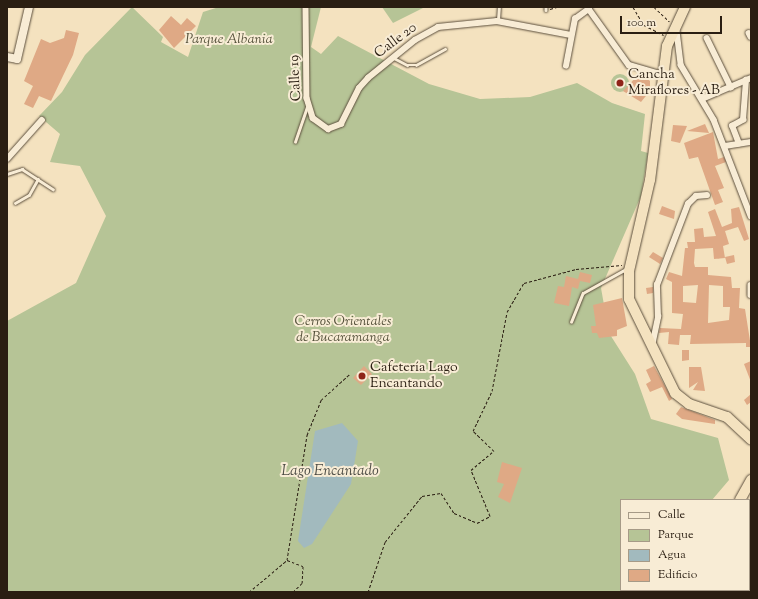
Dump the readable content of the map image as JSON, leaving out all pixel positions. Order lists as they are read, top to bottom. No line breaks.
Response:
{"streets":{"street":["Calle 20","Calle 19"]},"crossings":[["Calle 20","Calle 19"]],"water":["Lago Encantado"],"parks":["Parque Albania","Cerros Orientales de Bucaramanga"],"places":["Cancha Miraflores - AB","Cafetería Lago Encantando"],"legend":["Calle","Parque","Agua","Edificio"],"scale_bar":"100 m"}
